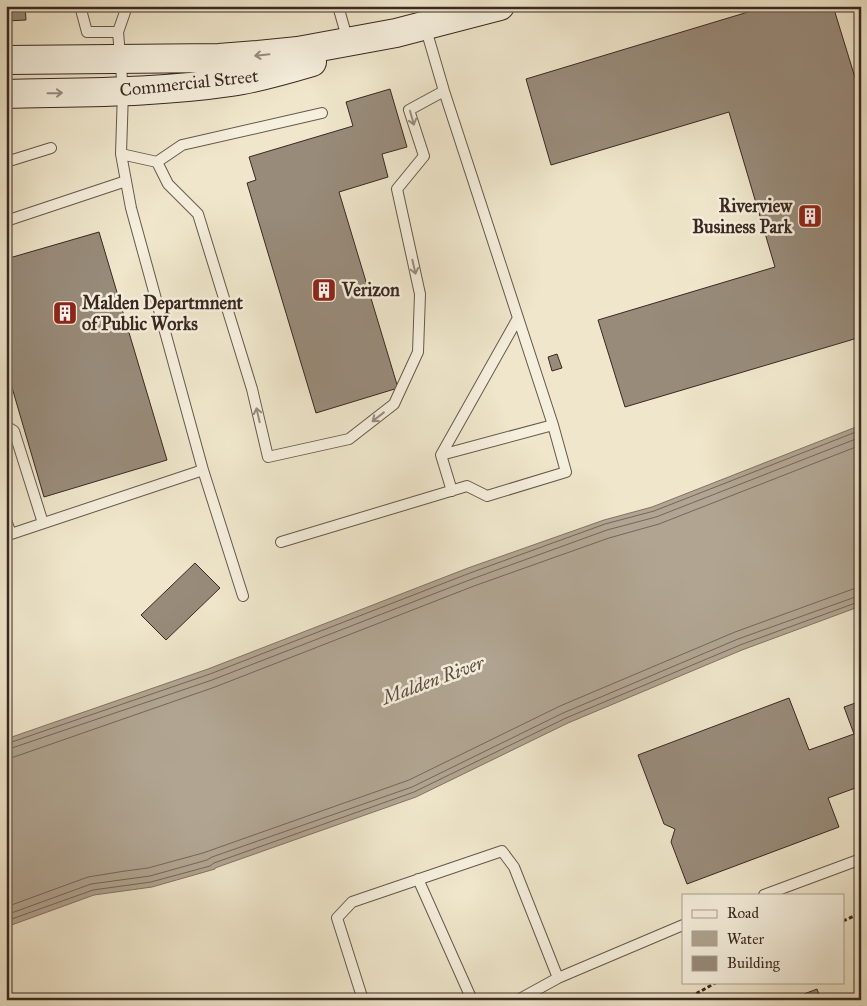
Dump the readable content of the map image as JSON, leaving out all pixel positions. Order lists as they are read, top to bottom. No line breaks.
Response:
{"streets":{"main road":["Commercial Street"]},"water":["Malden River"],"places":{"building":["Riverview Business Park","Verizon","Malden Departmnent of Public Works"]},"legend":["Road","Water","Building"]}
